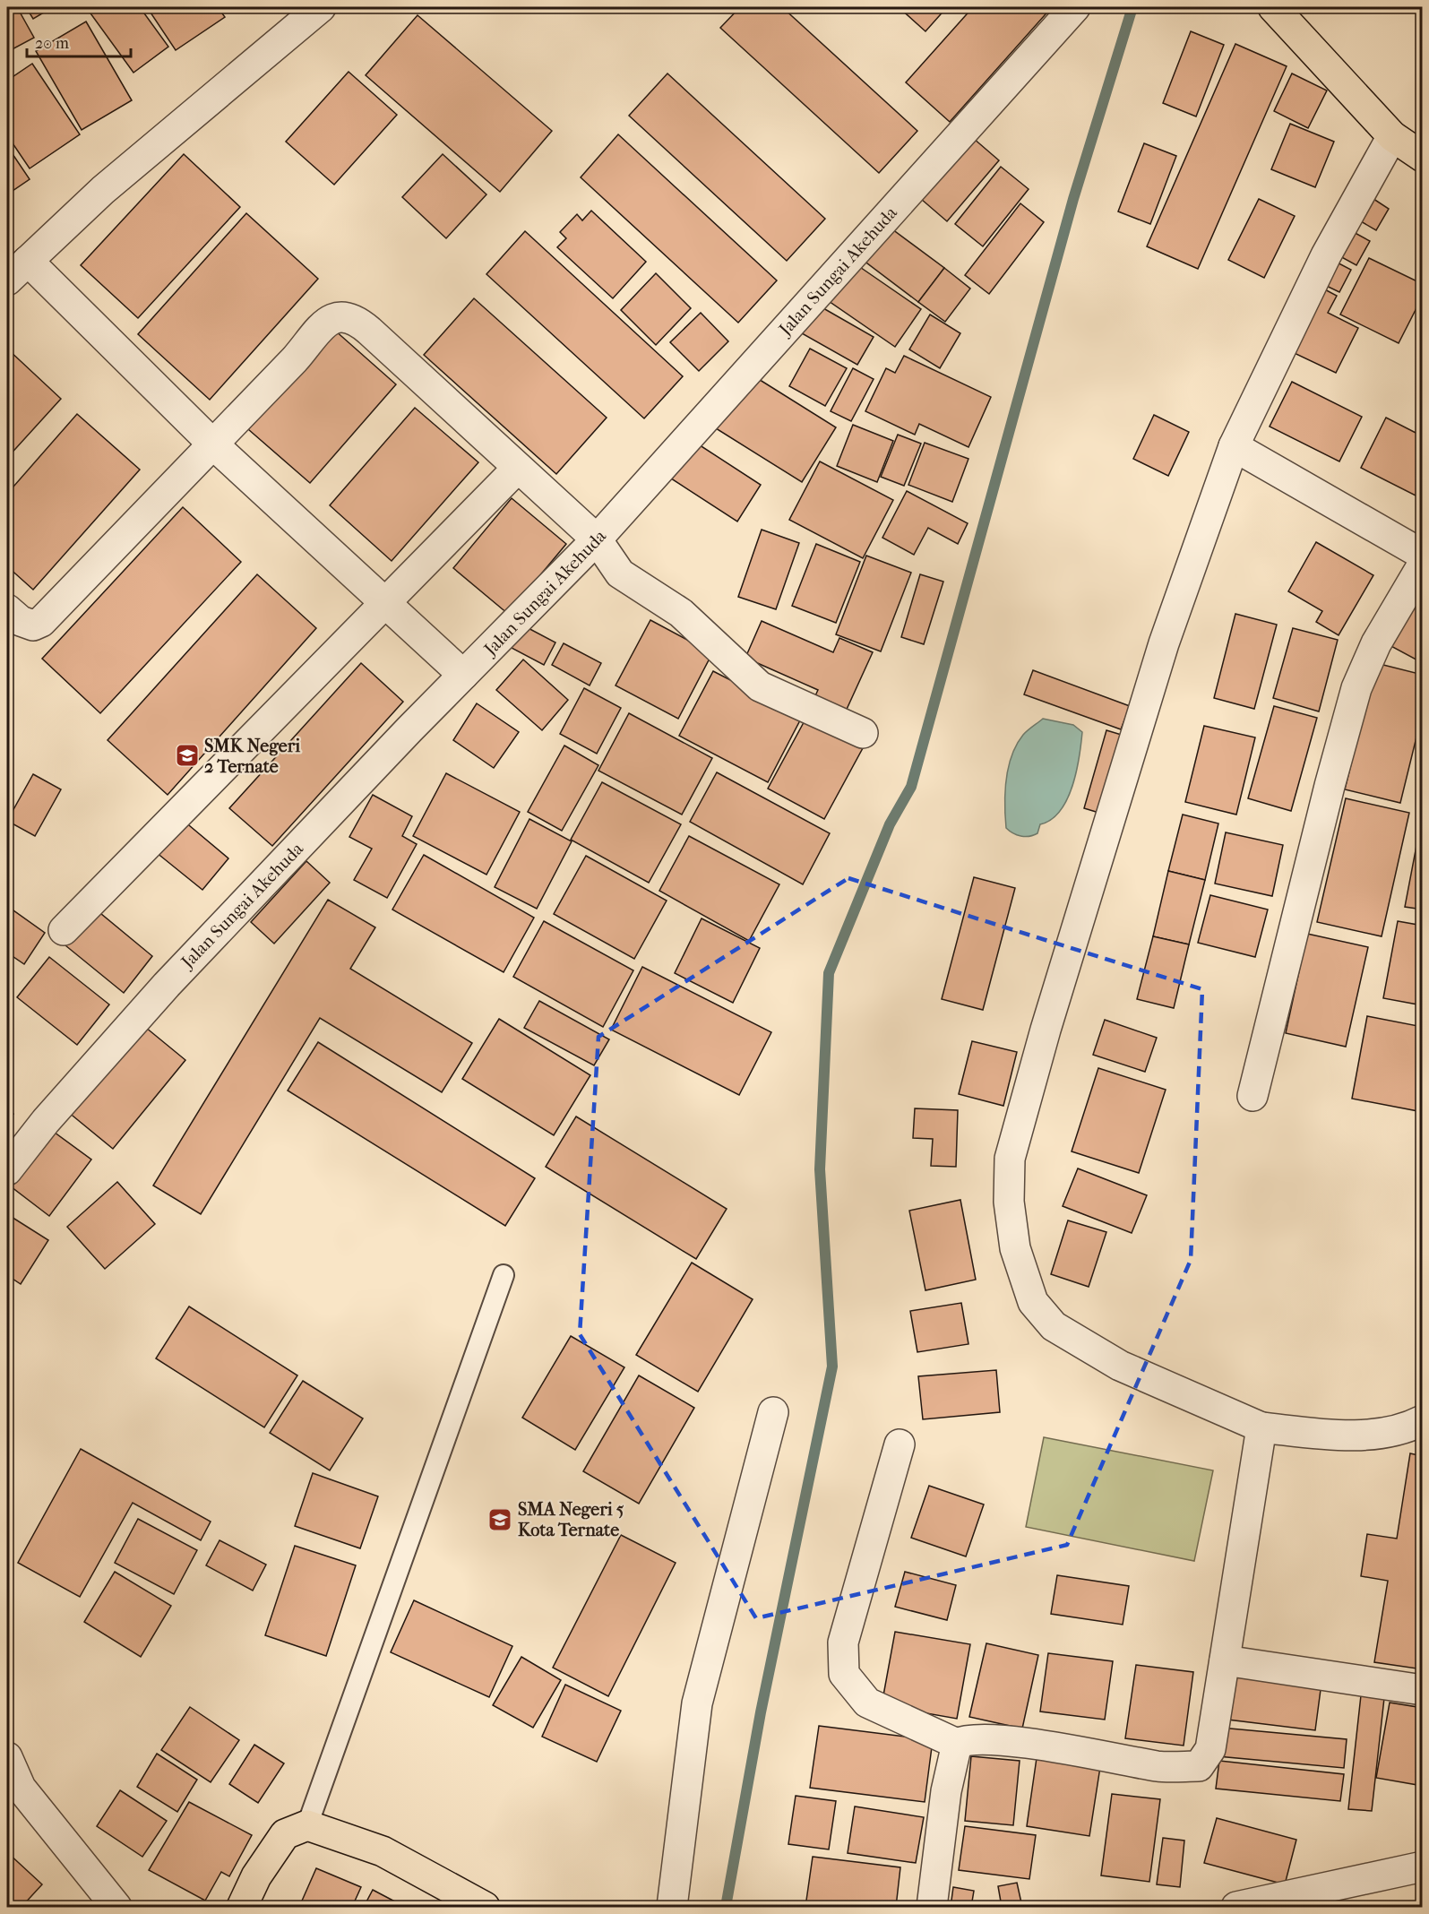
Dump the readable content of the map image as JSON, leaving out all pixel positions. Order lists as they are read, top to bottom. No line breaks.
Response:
{"streets":{"street":["Jalan Sungai Akehuda"]},"places":{"school or university":["SMK Negeri 2 Ternate","SMA Negeri 5 Kota Ternate"]},"scale_bar":"20 m"}
